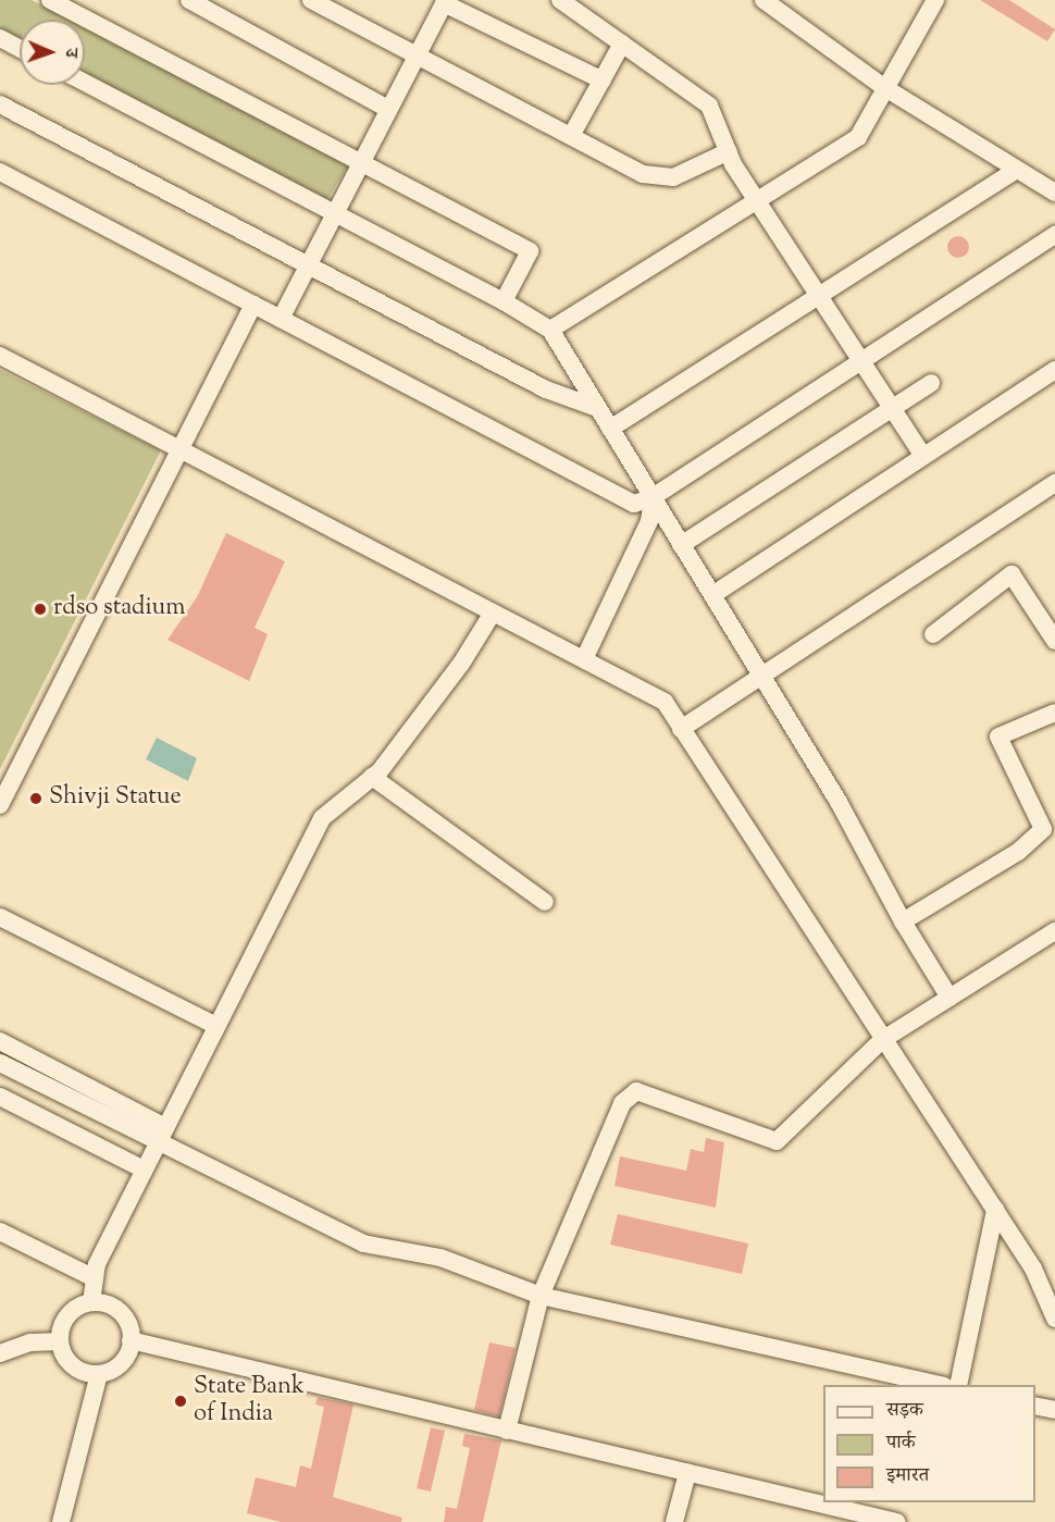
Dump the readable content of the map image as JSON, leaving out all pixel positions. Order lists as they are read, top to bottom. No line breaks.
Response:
{"places":["rdso stadium","Shivji Statue","State Bank of India"],"legend":["सड़क","पार्क","इमारत"],"north":"right"}
